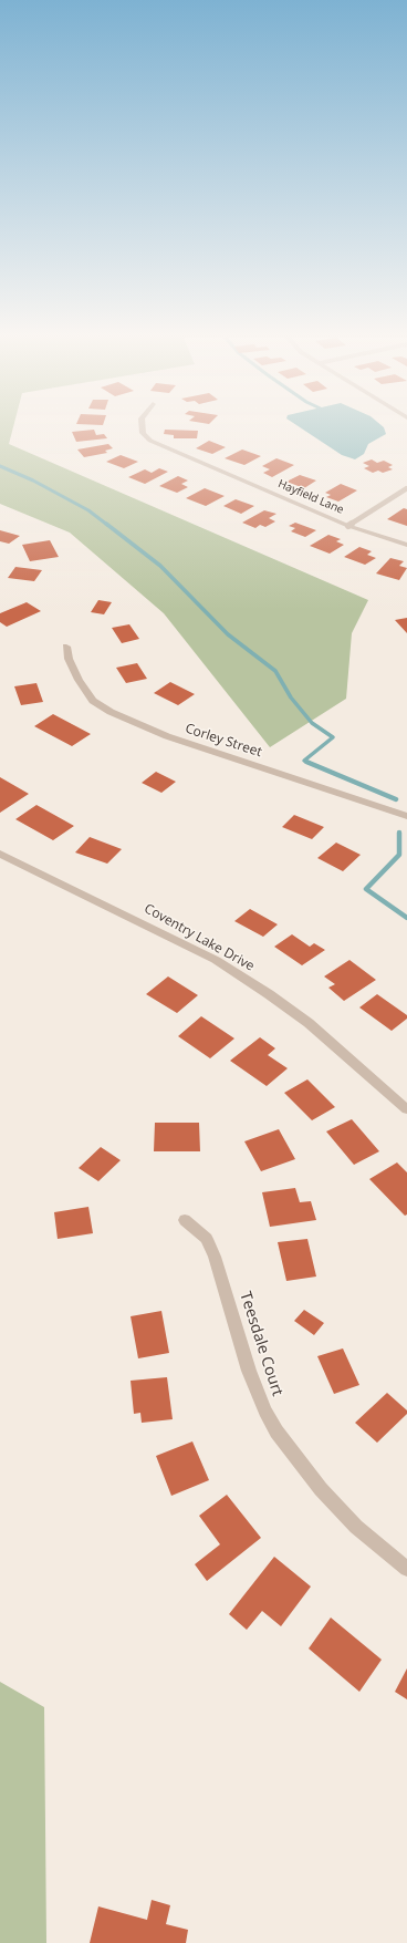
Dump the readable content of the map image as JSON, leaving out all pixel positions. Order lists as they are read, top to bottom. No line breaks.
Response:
{"streets":{"street":["Hayfield Lane","Corley Street","Coventry Lake Drive","Teesdale Court"]}}
